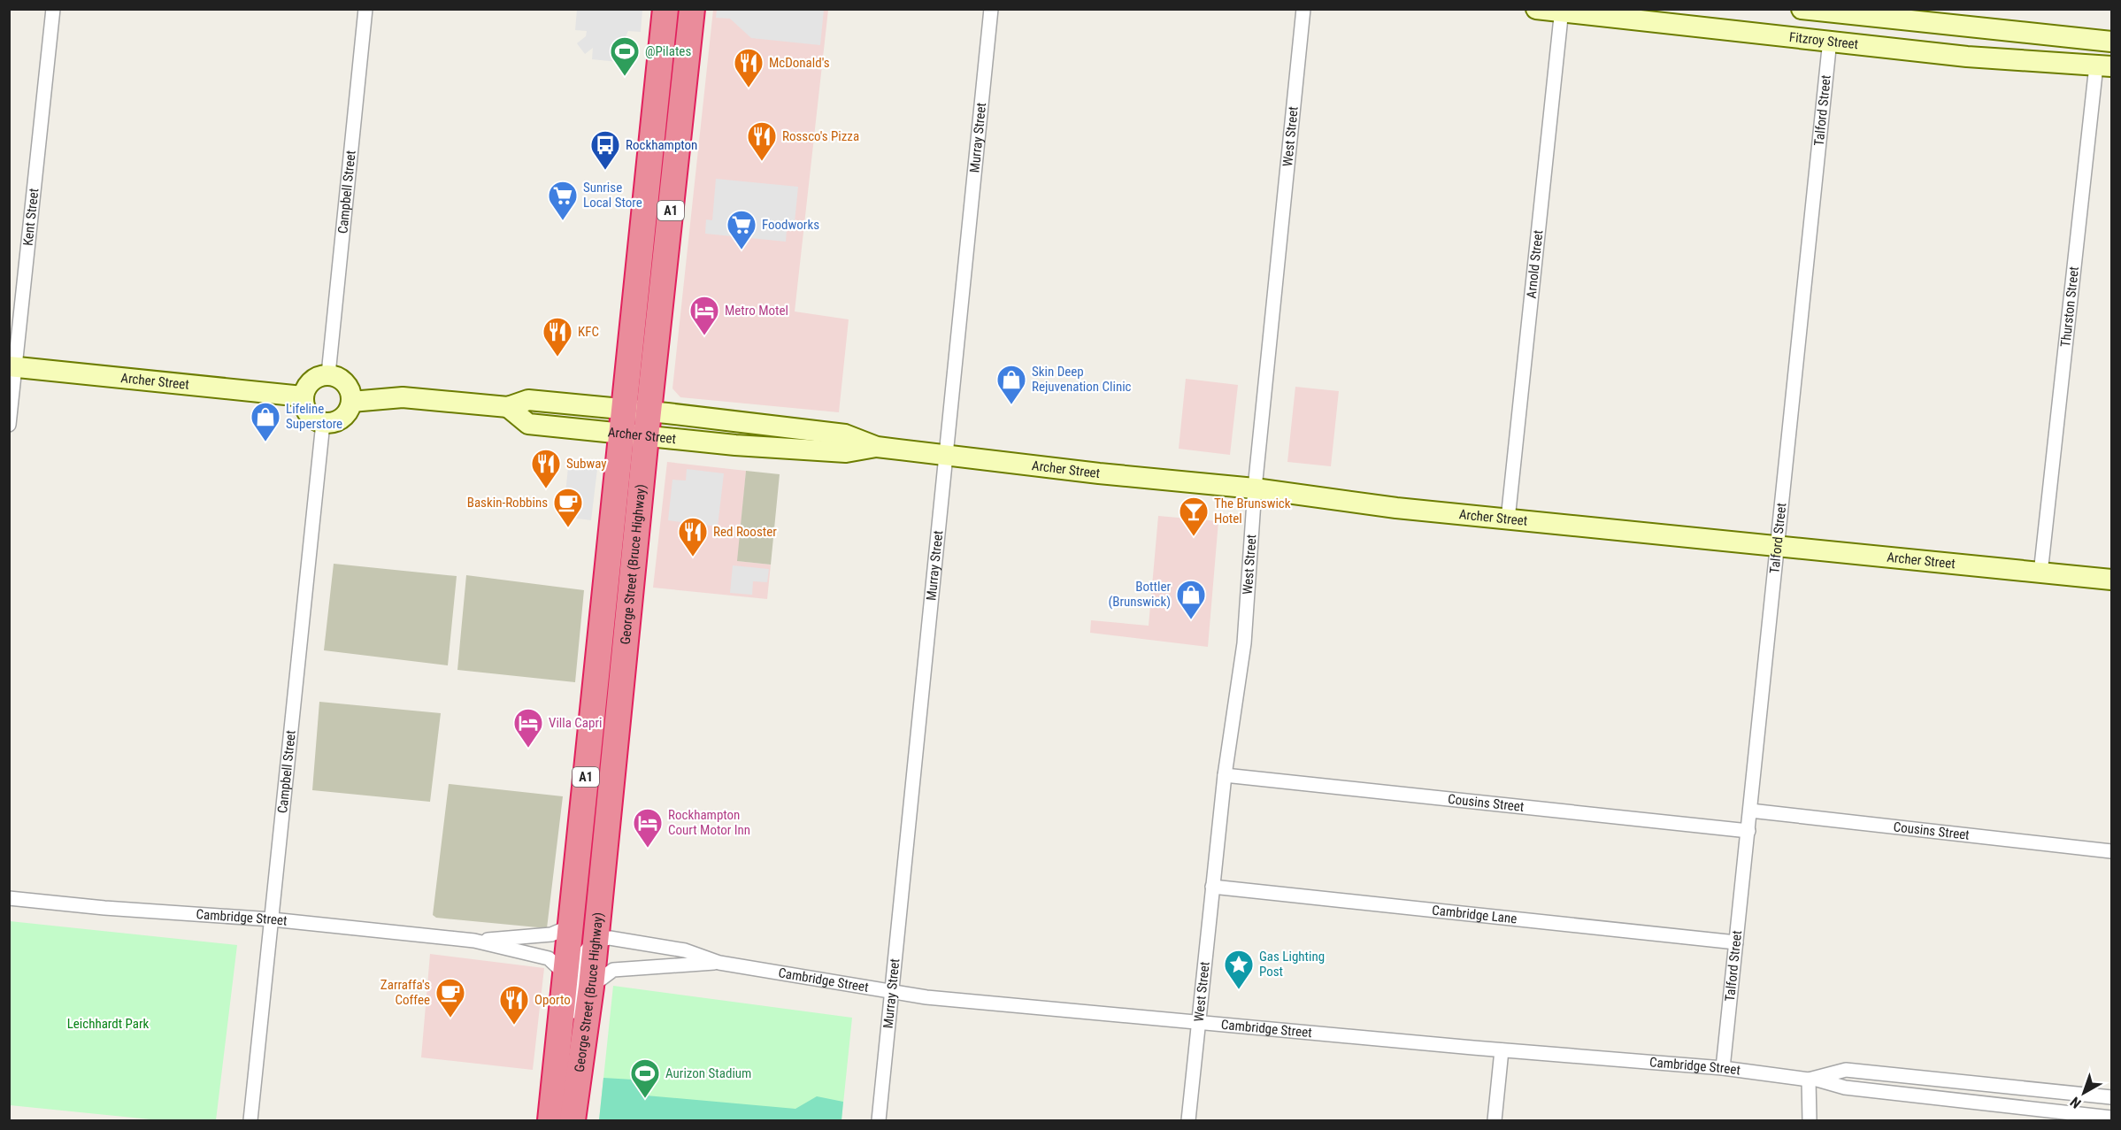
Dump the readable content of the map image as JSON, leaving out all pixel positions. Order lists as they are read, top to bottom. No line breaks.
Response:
{"streets":{"highway":["A1","George Street (Bruce Highway)"],"street":["Fitzroy Street","Talford Street","Murray Street","West Street","Campbell Street","Kent Street","Arnold Street","Thurston Street","Archer Street","Cousins Street","Cambridge Lane","Cambridge Street"]},"crossings":[["Fitzroy Street","Talford Street"],["Fitzroy Street","Arnold Street"],["Fitzroy Street","Thurston Street"],["Talford Street","Archer Street"],["Talford Street","Cousins Street"],["Talford Street","Cambridge Lane"],["Talford Street","Cambridge Street"],["Murray Street","Archer Street"],["Murray Street","Cambridge Street"],["West Street","Archer Street"],["West Street","Cousins Street"],["West Street","Cambridge Lane"],["West Street","Cambridge Street"],["Campbell Street","Archer Street"],["Campbell Street","Cambridge Street"],["Kent Street","Archer Street"],["Arnold Street","Archer Street"],["Thurston Street","Archer Street"],["Archer Street","George Street (Bruce Highway)"],["George Street (Bruce Highway)","Cambridge Street"]],"parks":["Leichhardt Park"],"places":{"sports":["@Pilates","Aurizon Stadium"],"restaurant":["McDonald's","Rossco's Pizza","KFC","Subway","Red Rooster","Oporto"],"bus stop":["Rockhampton"],"supermarket":["Sunrise Local Store","Foodworks"],"hotel":["Metro Motel","Villa Capri","Rockhampton Court Motor Inn"],"shop":["Skin Deep Rejuvenation Clinic","Lifeline Superstore","Bottler (Brunswick)"],"cafe":["Baskin-Robbins","Zarraffa's Coffee"],"bar":["The Brunswick Hotel"],"place":["Gas Lighting Post"]},"north":"bottom left"}
